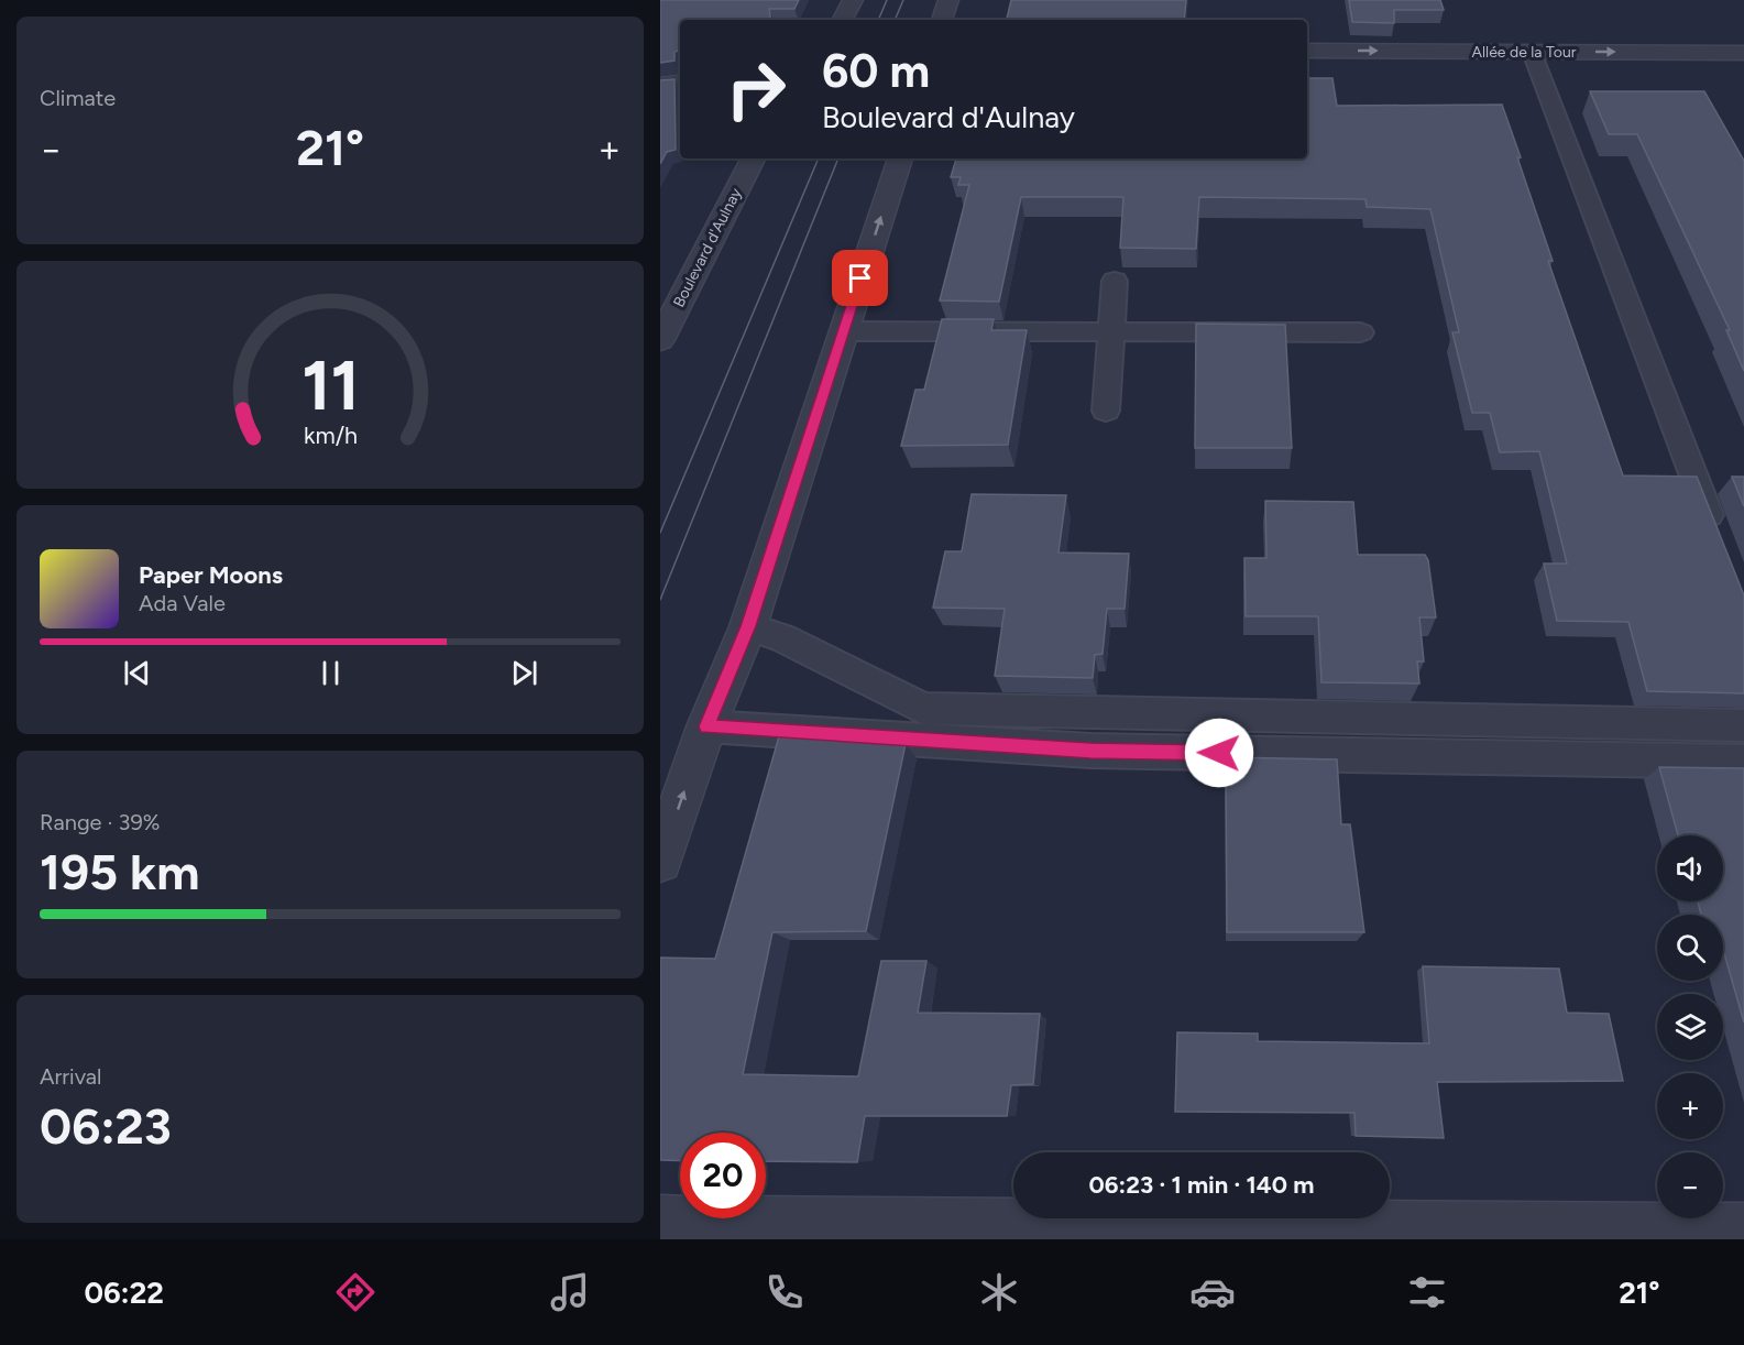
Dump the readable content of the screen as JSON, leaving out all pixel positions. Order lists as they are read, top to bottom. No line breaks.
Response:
{"streets":{"street":["Allée de la Tour","Boulevard d'Aulnay"]},"one_way":["Allée de la Tour"],"page":{"tile":["Climate",["Range · 39%","195 km"],["Arrival","06:23"]],"turn":["60 m","Boulevard d'Aulnay"],"heat":["−","21°","+"],"song":["Paper Moons","Ada Vale"],"map_buttons":["+","−"],"limit":"20","trip":"06:23 · 1 min · 140 m","tabs":["06:22","21°"],"gauge":["11","km/h"]}}
